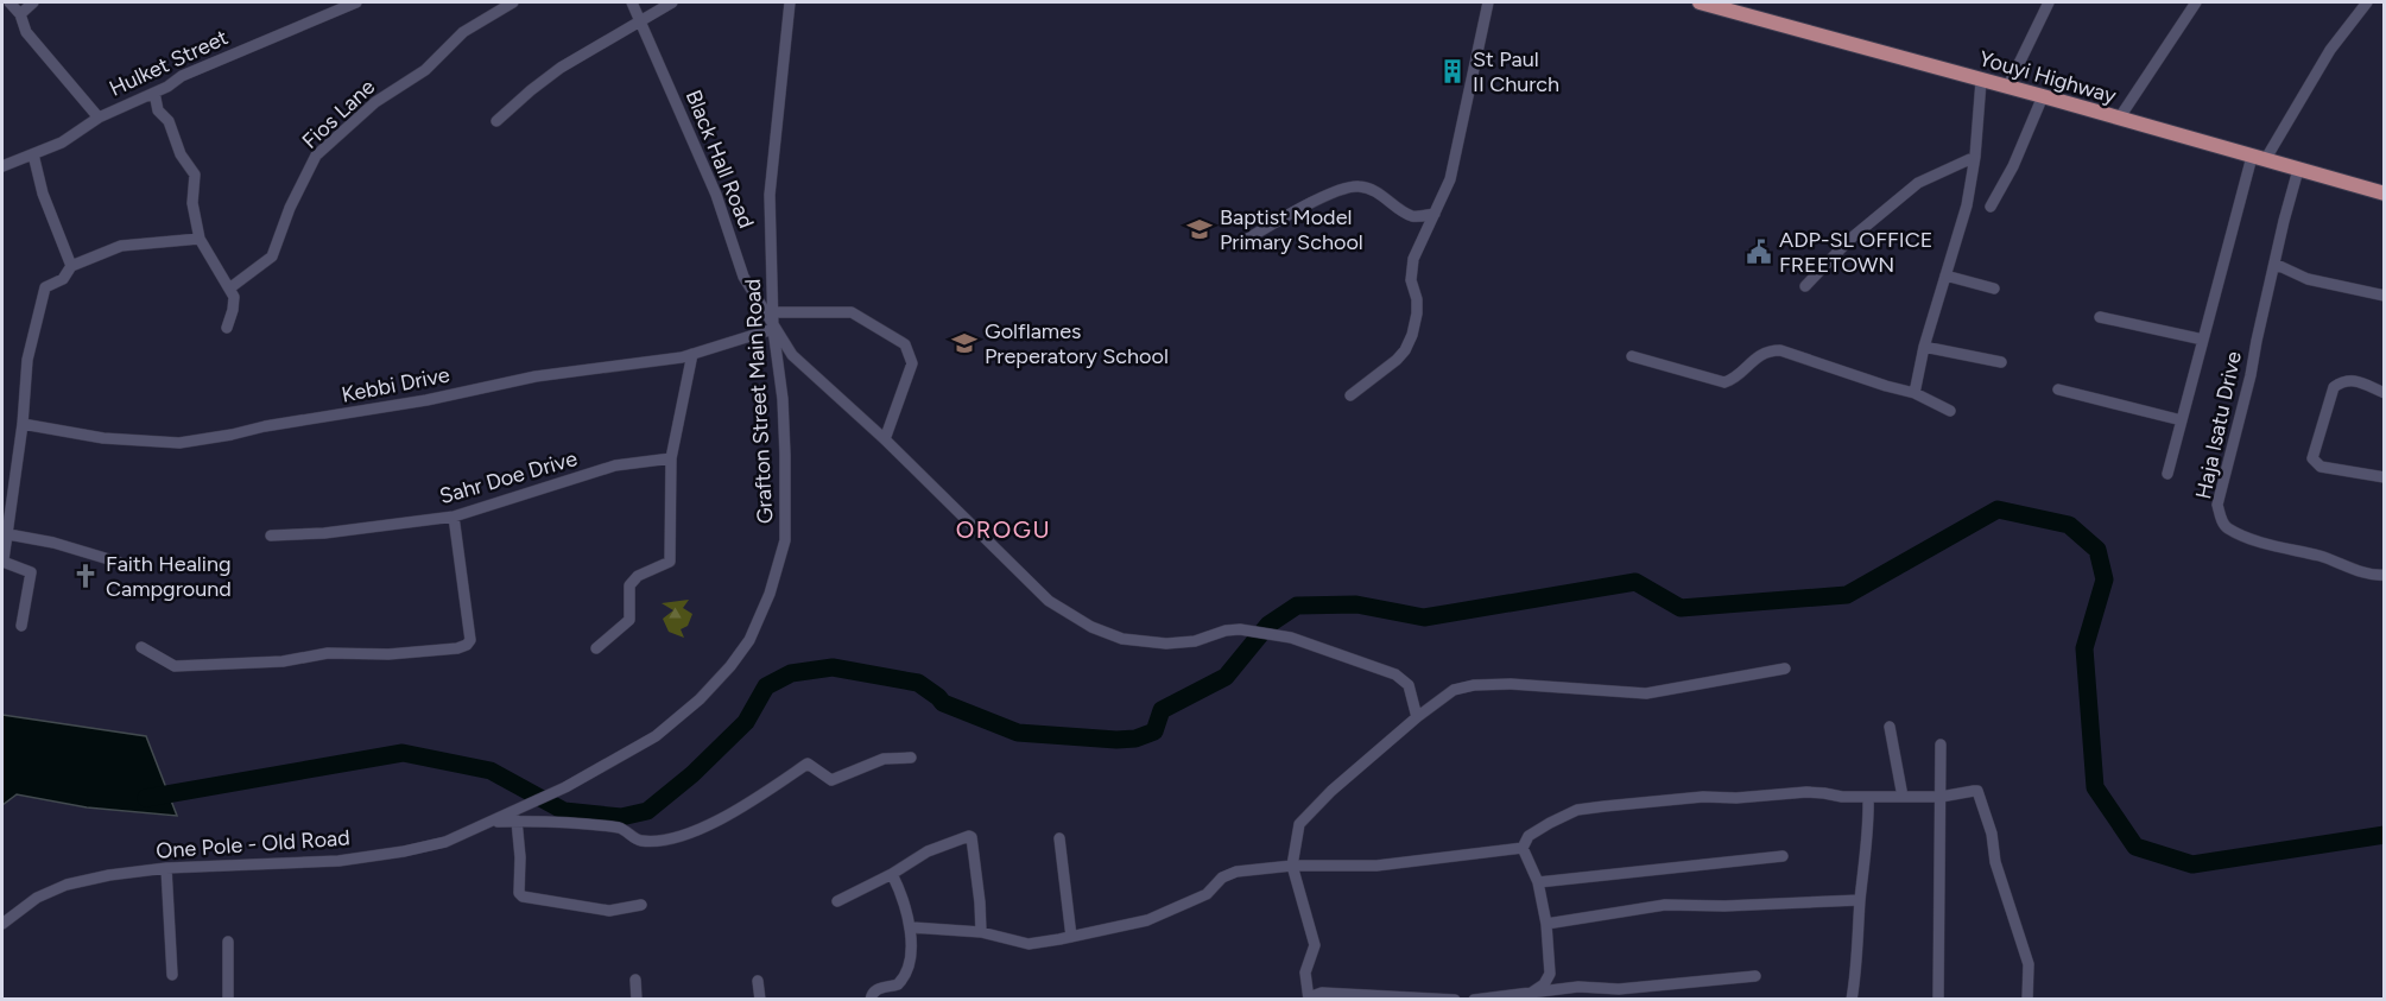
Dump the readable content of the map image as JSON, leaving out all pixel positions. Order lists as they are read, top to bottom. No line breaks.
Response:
{"streets":{"main road":["Youyi Highway"],"street":["Hulket Street","Fios Lane","Black Hall Road","Kebbi Drive","Grafton Street Main Road","Haja Isatu Drive","Sahr Doe Drive","One Pole - Old Road"]},"crossings":[["Youyi Highway","Haja Isatu Drive"],["Black Hall Road","Kebbi Drive"],["Black Hall Road","Grafton Street Main Road"],["Kebbi Drive","Grafton Street Main Road"],["Grafton Street Main Road","One Pole - Old Road"]],"districts":["OROGU"],"places":{"building":["St Paul II Church"],"school or university":["Baptist Model Primary School","Golflames Preperatory School"],"public building":["ADP-SL OFFICE FREETOWN"],"church":["Faith Healing Campground"]}}
